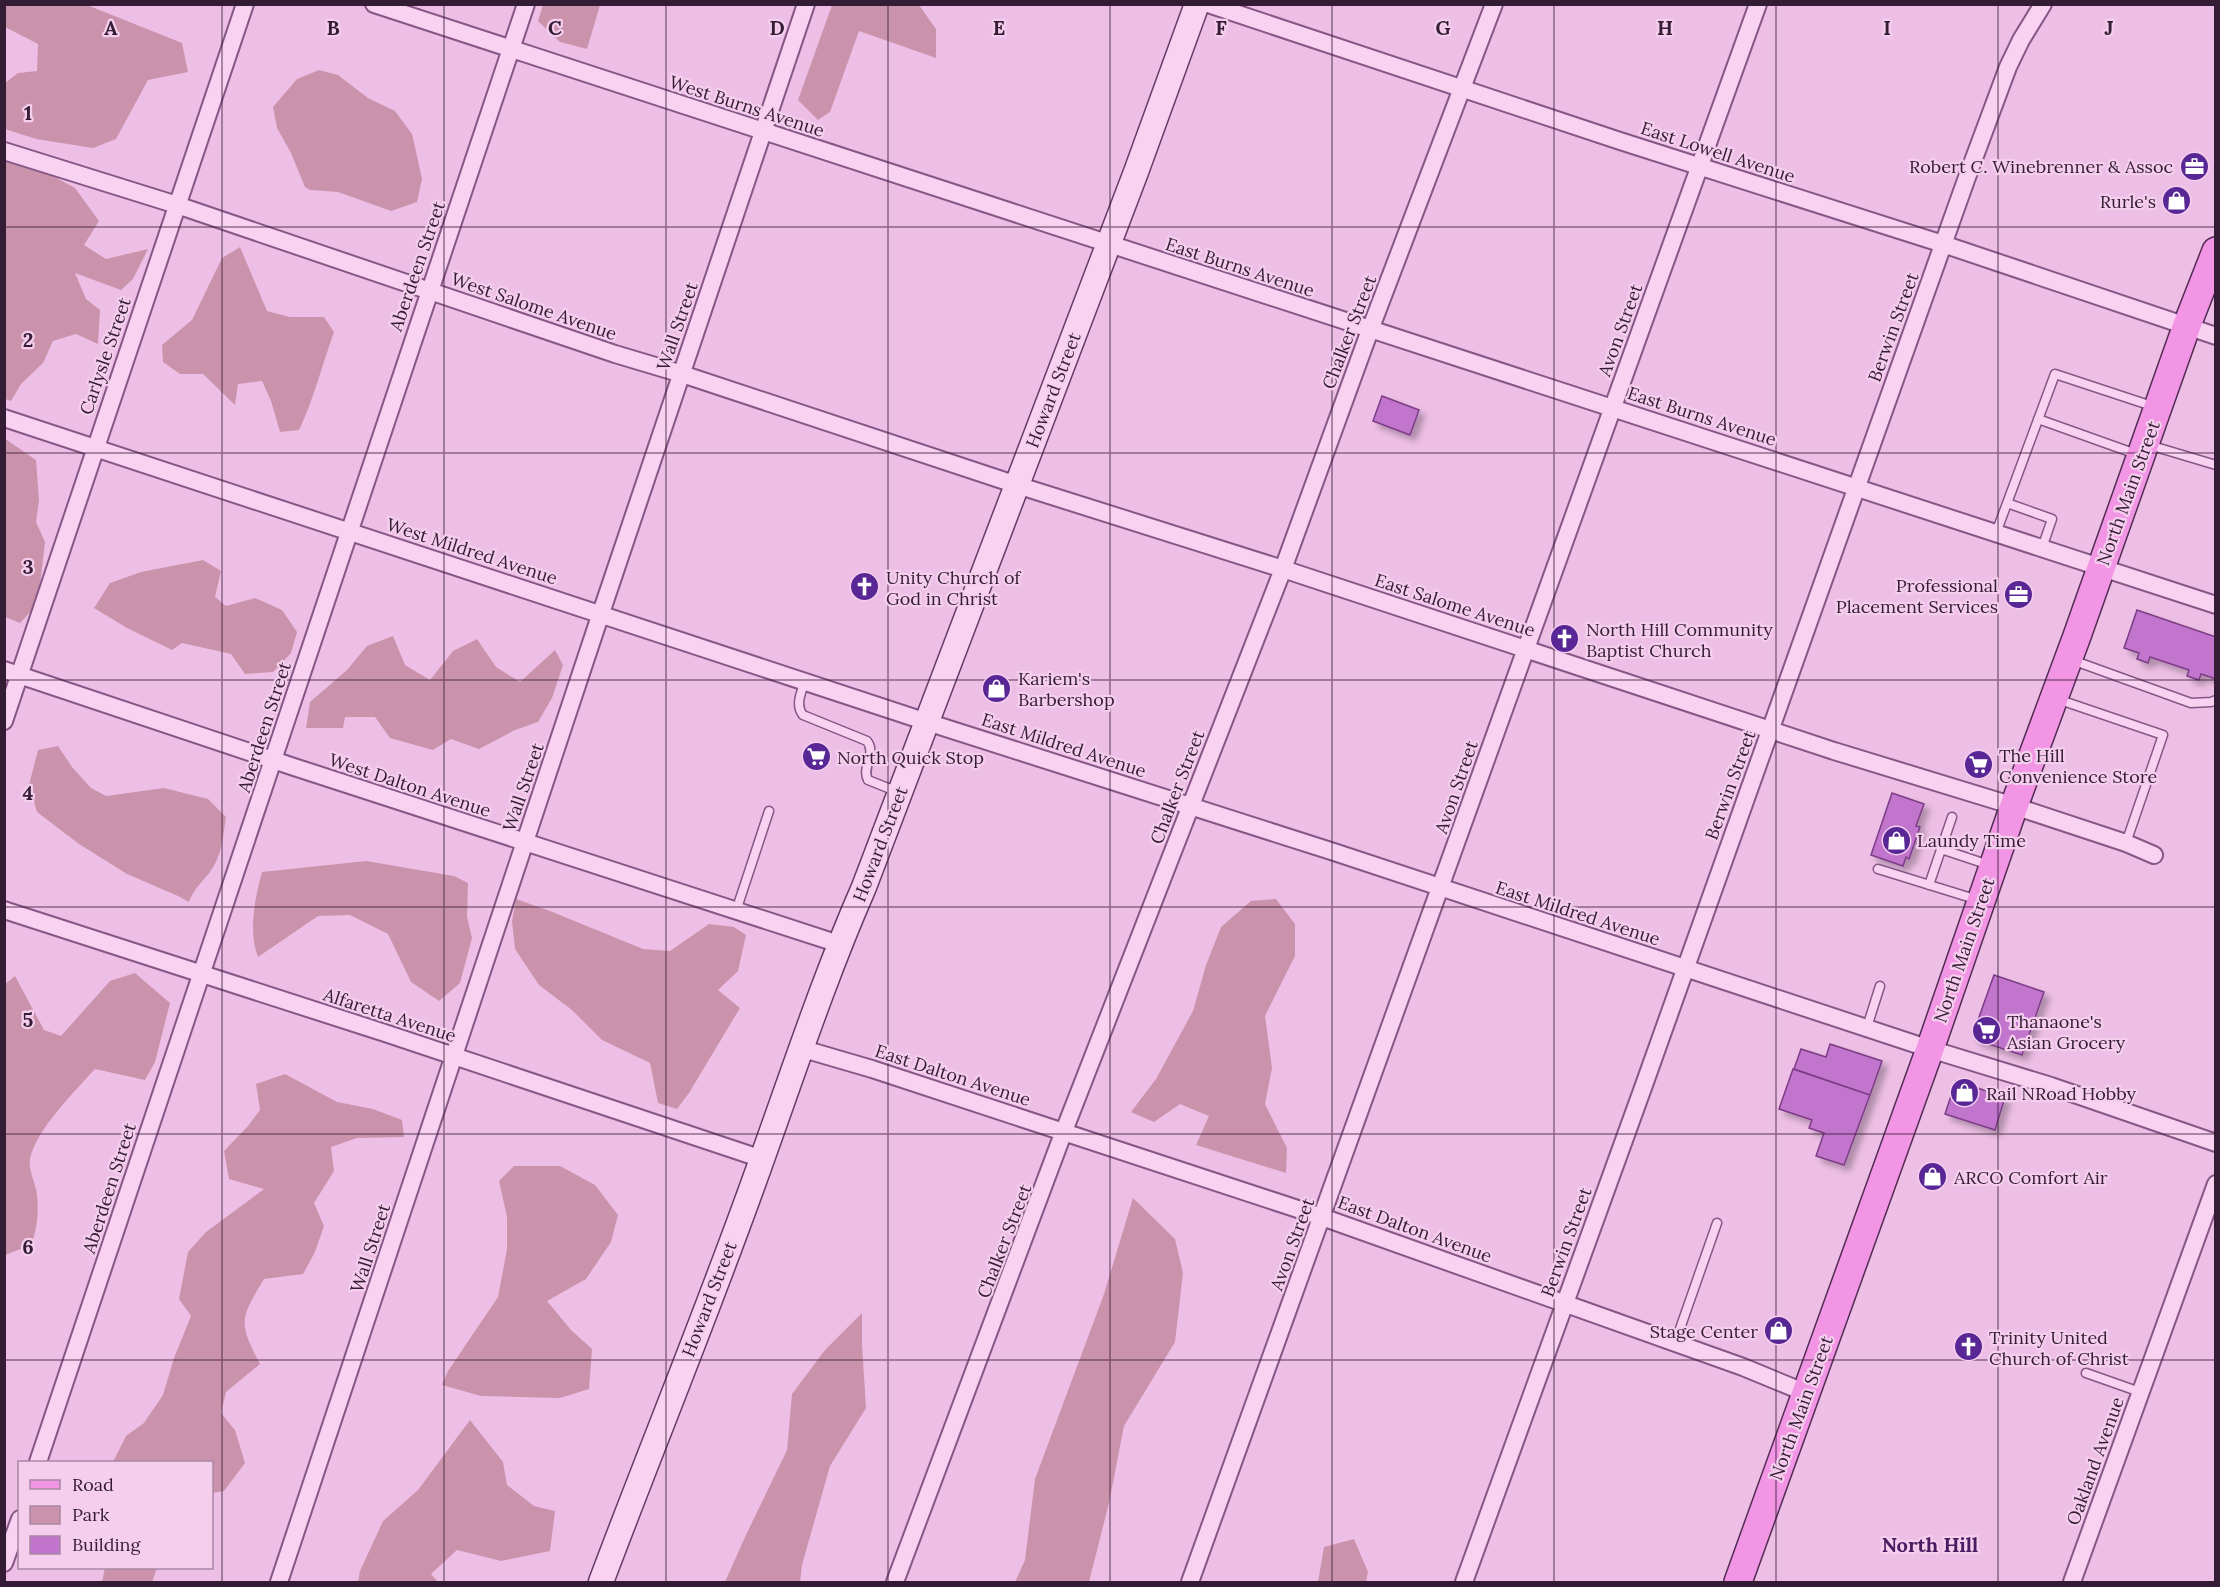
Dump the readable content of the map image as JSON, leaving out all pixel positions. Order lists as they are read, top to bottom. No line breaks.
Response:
{"streets":{"main road":["Howard Street","North Main Street"],"street":["West Burns Avenue","East Lowell Avenue","Aberdeen Street","East Burns Avenue","West Salome Avenue","Wall Street","Berwin Street","Avon Street","Chalker Street","Carlysle Street","West Mildred Avenue","East Salome Avenue","East Mildred Avenue","West Dalton Avenue","Alfaretta Avenue","East Dalton Avenue","Oakland Avenue"]},"crossings":[["West Burns Avenue","Aberdeen Street"],["West Burns Avenue","East Burns Avenue"],["West Burns Avenue","Wall Street"],["West Burns Avenue","Howard Street"],["East Lowell Avenue","Berwin Street"],["East Lowell Avenue","Avon Street"],["East Lowell Avenue","Chalker Street"],["East Lowell Avenue","North Main Street"],["Aberdeen Street","West Salome Avenue"],["Aberdeen Street","West Mildred Avenue"],["Aberdeen Street","West Dalton Avenue"],["Aberdeen Street","Alfaretta Avenue"],["East Burns Avenue","Berwin Street"],["East Burns Avenue","Avon Street"],["East Burns Avenue","Chalker Street"],["East Burns Avenue","Howard Street"],["East Burns Avenue","North Main Street"],["West Salome Avenue","Wall Street"],["West Salome Avenue","Carlysle Street"],["West Salome Avenue","Howard Street"],["West Salome Avenue","East Salome Avenue"],["Wall Street","West Mildred Avenue"],["Wall Street","West Dalton Avenue"],["Wall Street","Alfaretta Avenue"],["Berwin Street","East Salome Avenue"],["Berwin Street","East Mildred Avenue"],["Berwin Street","East Dalton Avenue"],["Avon Street","East Salome Avenue"],["Avon Street","East Mildred Avenue"],["Avon Street","East Dalton Avenue"],["Chalker Street","East Salome Avenue"],["Chalker Street","East Mildred Avenue"],["Chalker Street","East Dalton Avenue"],["Carlysle Street","West Mildred Avenue"],["Carlysle Street","West Dalton Avenue"],["Howard Street","West Mildred Avenue"],["Howard Street","East Salome Avenue"],["Howard Street","East Mildred Avenue"],["Howard Street","West Dalton Avenue"],["Howard Street","Alfaretta Avenue"],["Howard Street","East Dalton Avenue"],["North Main Street","East Salome Avenue"],["North Main Street","East Mildred Avenue"],["North Main Street","East Dalton Avenue"],["West Mildred Avenue","East Mildred Avenue"]],"districts":["North Hill"],"places":{"office":["Robert C. Winebrenner & Assoc","Professional Placement Services"],"shop":["Rurle's","Kariem's Barbershop","Laundy Time","Rail NRoad Hobby","ARCO Comfort Air","Stage Center"],"church":["Unity Church of God in Christ","North Hill Community Baptist Church","Trinity United Church of Christ"],"supermarket":["North Quick Stop","The Hill Convenience Store","Thanaone's Asian Grocery"]},"legend":["Road","Park","Building"],"grid":{"columns":["A","B","C","D","E","F","G","H","I","J"],"rows":["1","2","3","4","5","6"]}}
